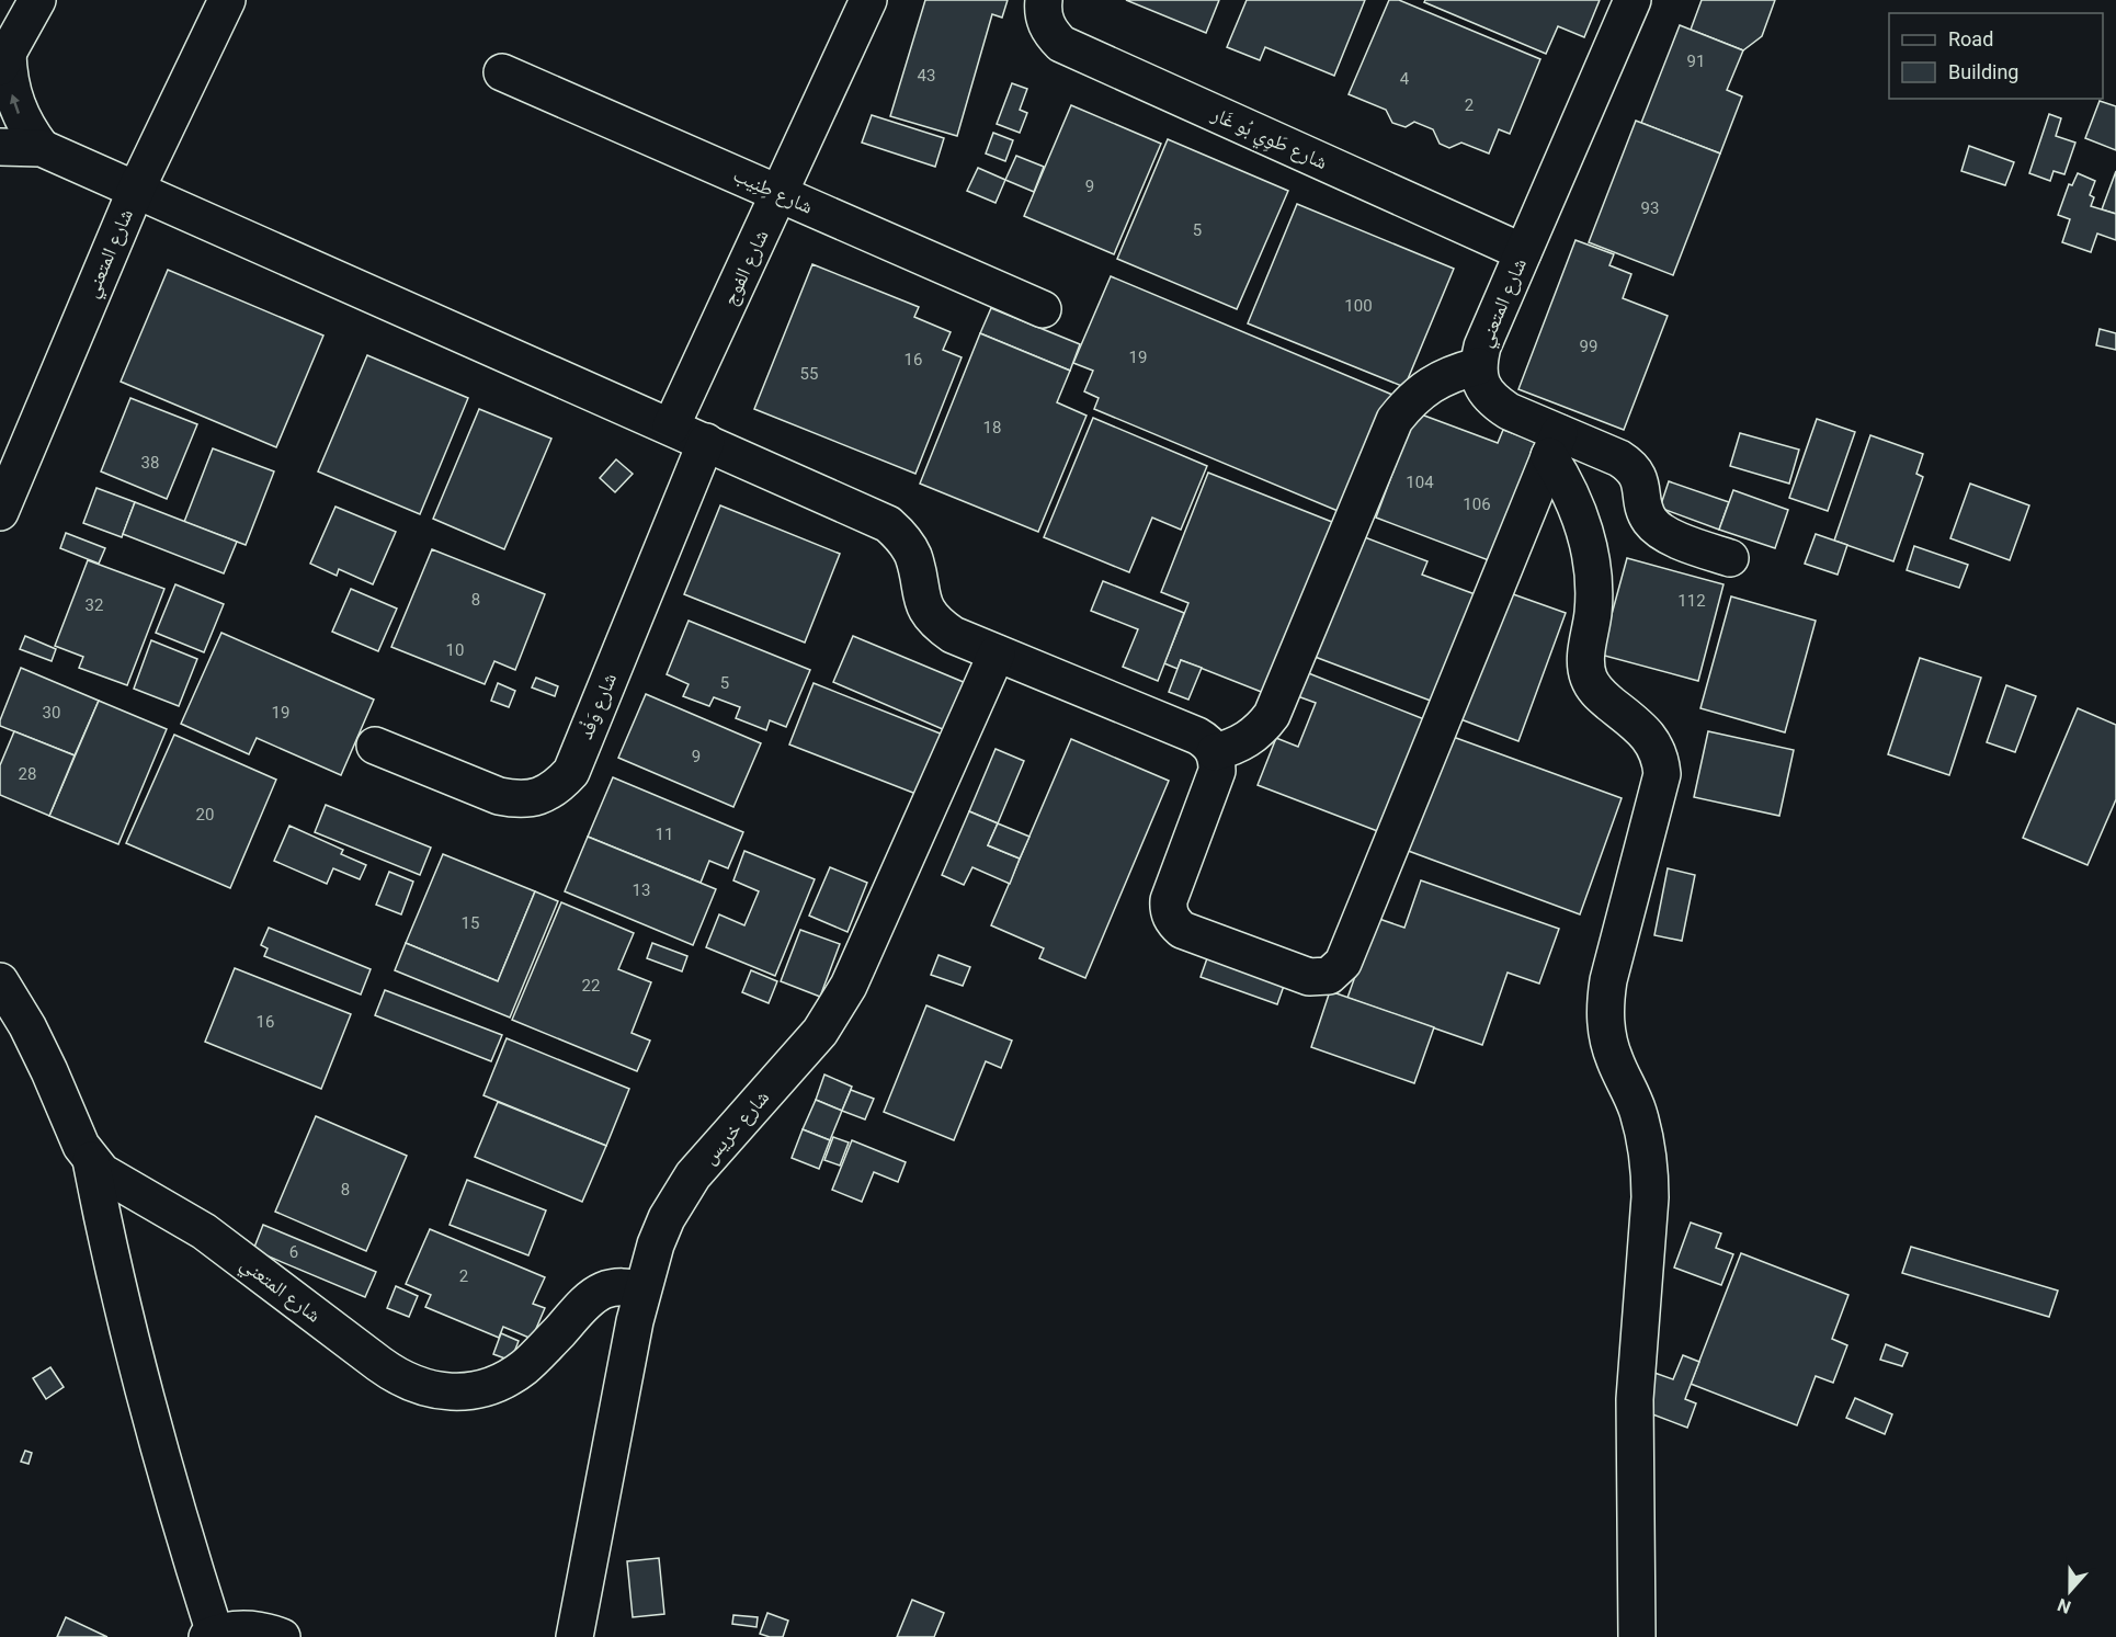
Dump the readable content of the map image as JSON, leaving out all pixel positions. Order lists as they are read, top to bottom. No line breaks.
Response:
{"streets":{"main road":["شارع طَوِي بُو غَار","شارع طِنِيب","شارع المتعني","شارع الفوج","شارع وَفْد","شارع خريس"]},"crossings":[["شارع طَوِي بُو غَار","شارع المتعني"],["شارع طِنِيب","شارع الفوج"],["شارع المتعني","شارع خريس"]],"house_numbers":["91","43","4","2","9","93","5","100","99","19","16","55","18","38","104","106","8","112","32","10","5","30","19","9","28","20","11","13","15","22","16","8","6","2"],"legend":["Road","Building"],"north":"bottom"}
